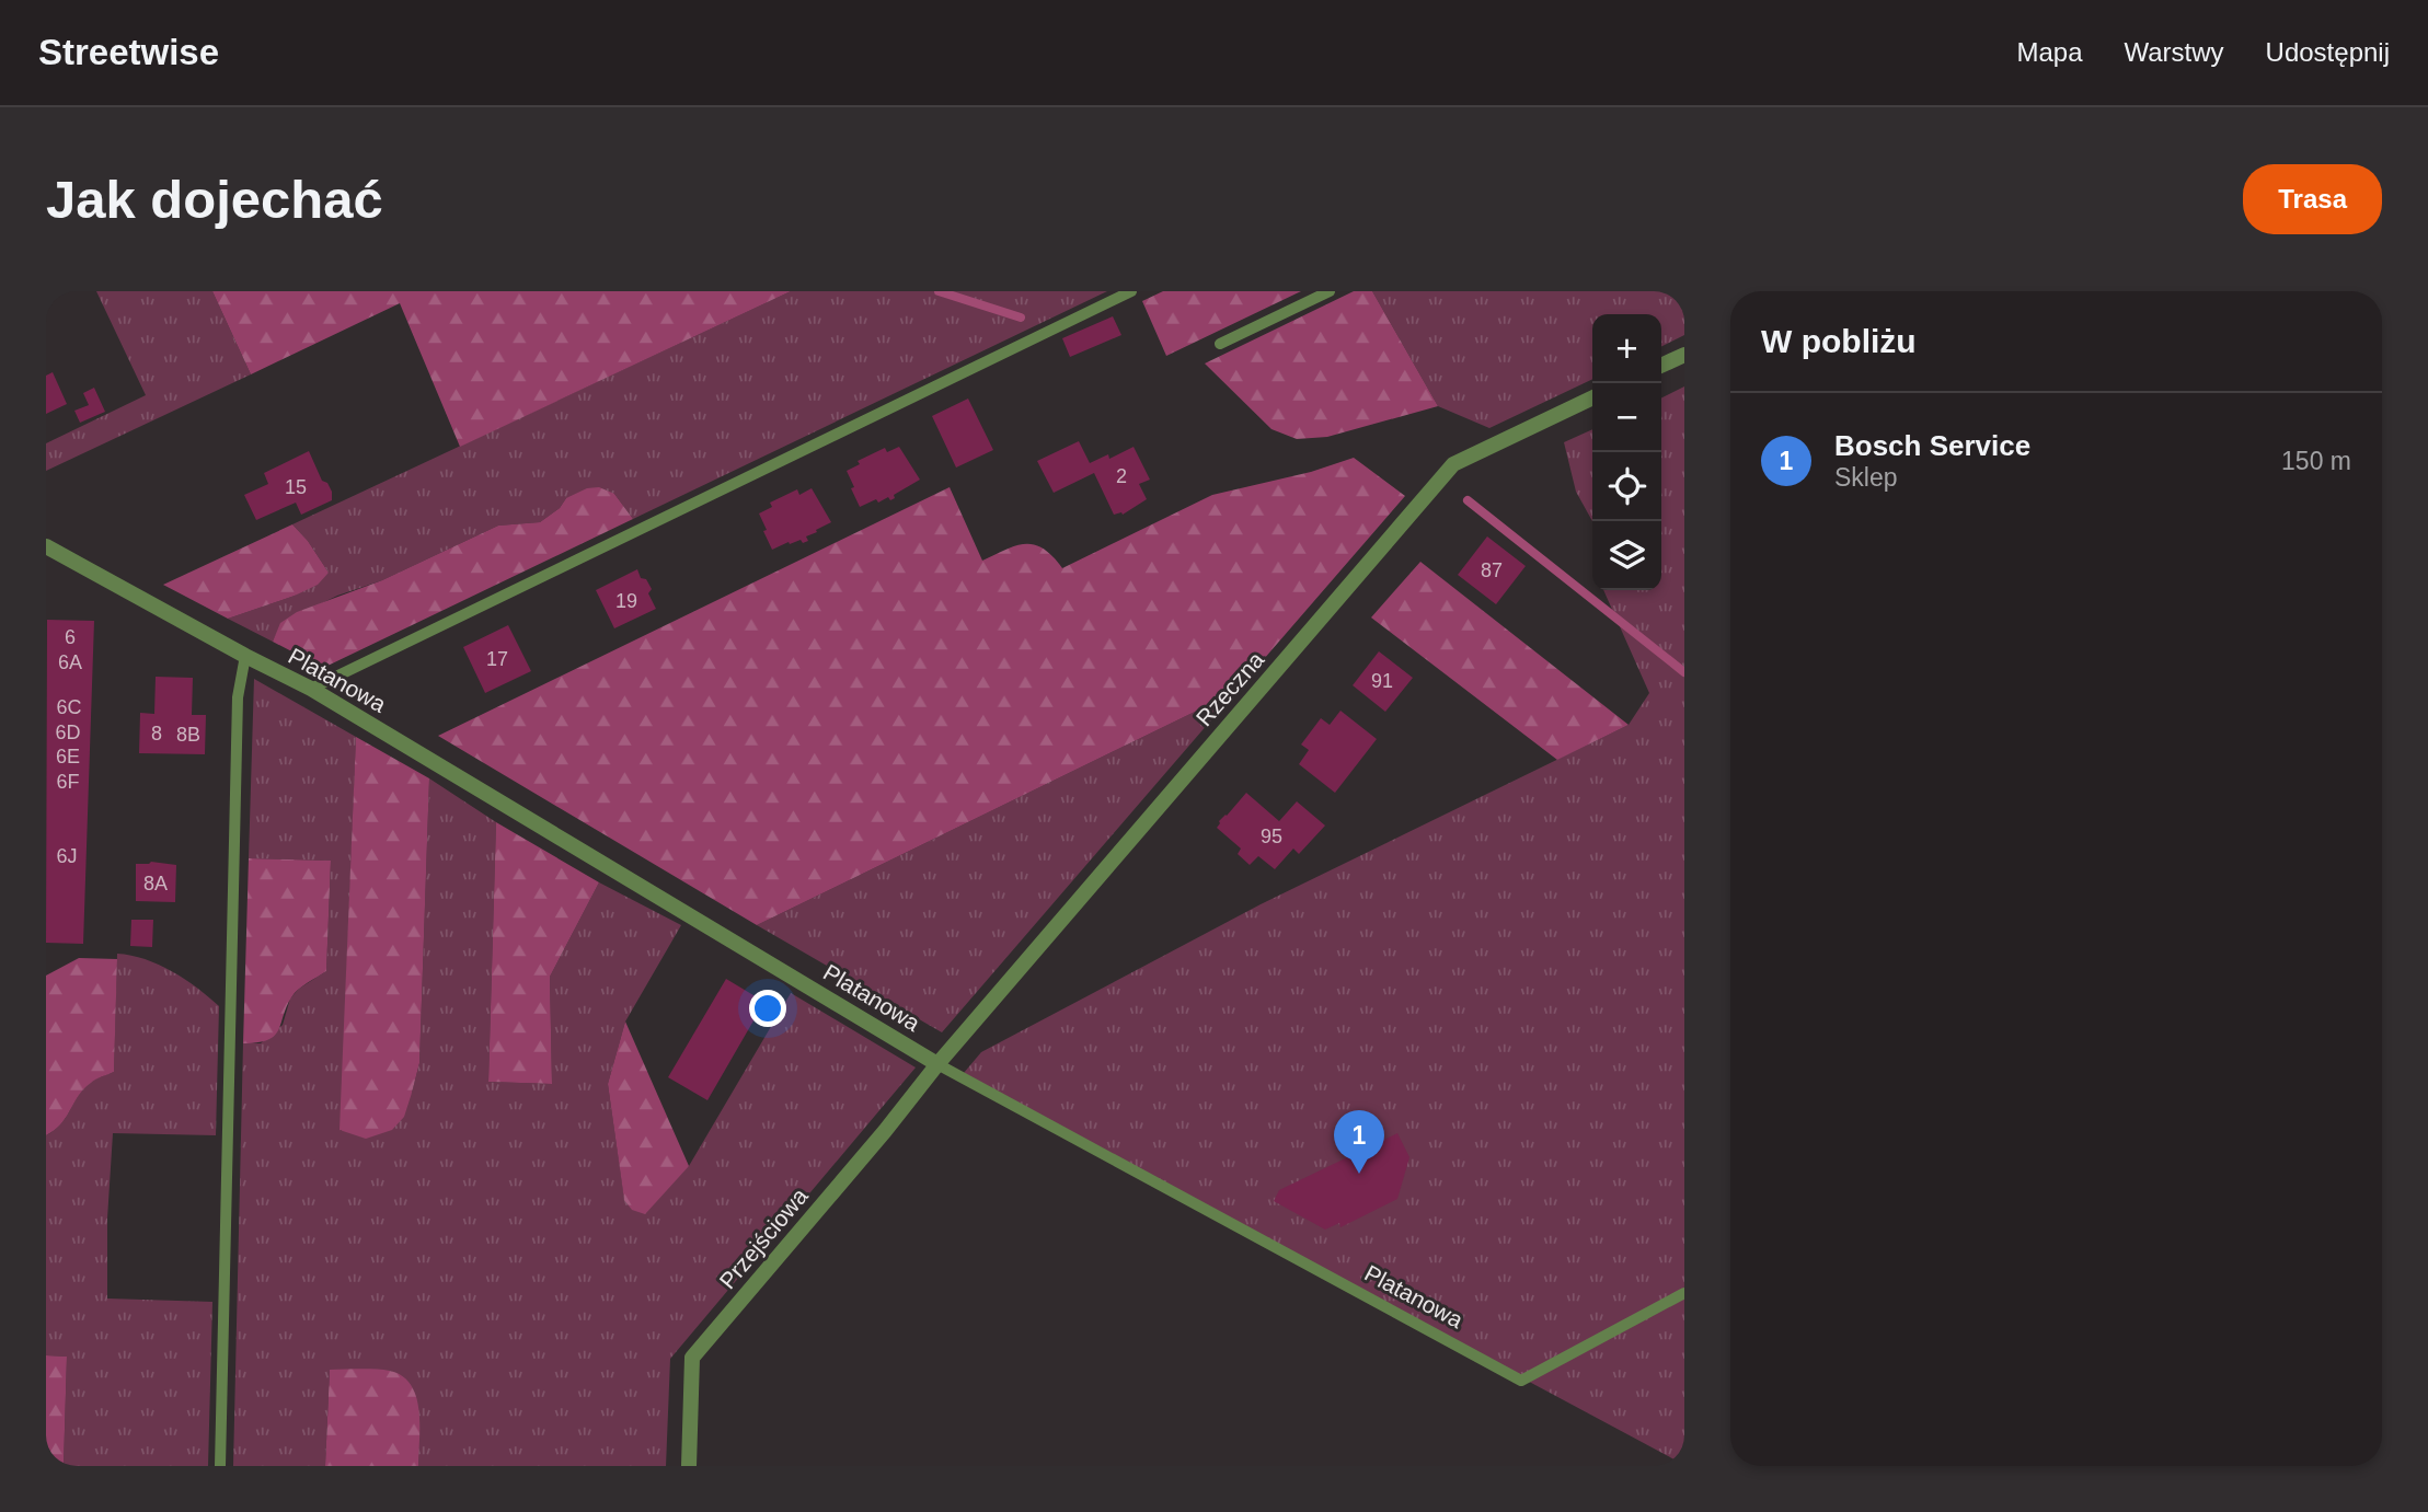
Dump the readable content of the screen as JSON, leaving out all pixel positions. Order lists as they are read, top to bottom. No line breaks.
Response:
{"streets":{"street":["Platanowa","Rzeczna","Przejściowa"]},"crossings":[["Platanowa","Rzeczna"],["Platanowa","Przejściowa"],["Rzeczna","Przejściowa"]],"house_numbers":["2","15","87","19","6","17","6A","91","6C","6D","8","8B","6E","6F","95","6J","8A"],"page":{"header":"Streetwise","nav":["Mapa","Warstwy","Udostępnij"],"buttons":"Trasa","title":"Jak dojechać","heading":"W pobliżu","map_buttons":["+","−"],"list":[{"mark":"1","name":"Bosch Service","note":"Sklep","value":"150 m"}],"pins":"1"}}
